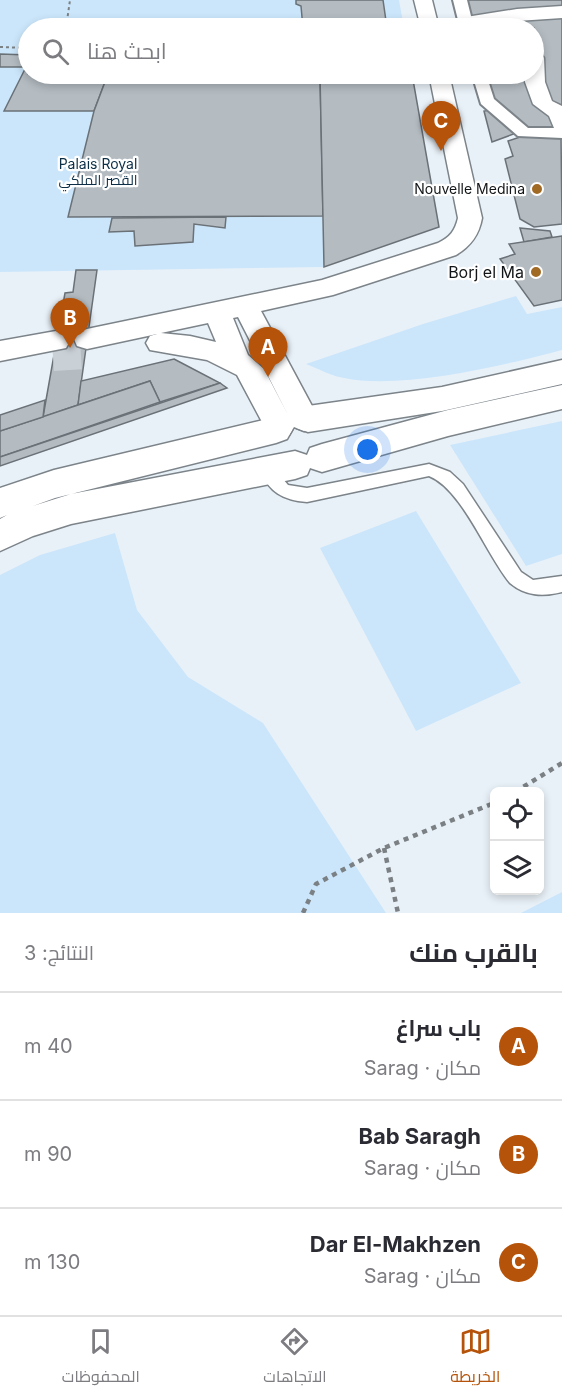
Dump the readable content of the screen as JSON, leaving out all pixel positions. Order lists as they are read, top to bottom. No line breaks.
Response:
{"parks":["Palais Royal القصر الملكي"],"places":["Nouvelle Medina","Borj el Ma"],"page":{"search":"ابحث هنا","pins":["C","B","A"],"heading":["بالقرب منك","النتائج: 3"],"list":[{"mark":"A","name":"باب سراغ","note":"مكان · Sarag","value":"40 m"},{"mark":"B","name":"Bab Saragh","note":"مكان · Sarag","value":"90 m"},{"mark":"C","name":"Dar El-Makhzen","note":"مكان · Sarag","value":"130 m"}],"nav":["الخريطة","الاتجاهات","المحفوظات"]}}
